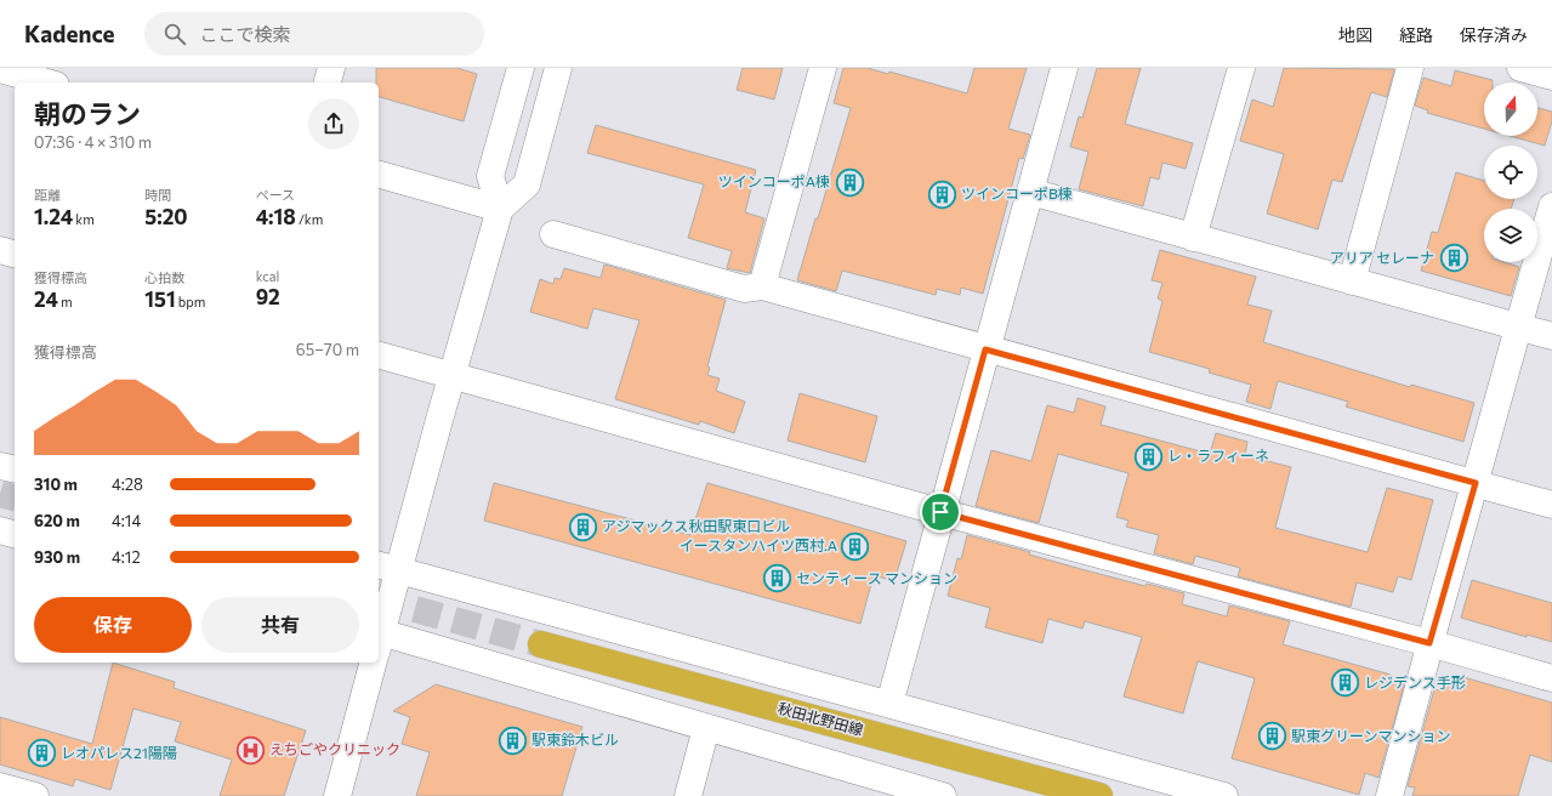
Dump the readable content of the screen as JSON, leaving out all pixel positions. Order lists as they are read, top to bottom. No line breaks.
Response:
{"streets":{"highway":["秋田北野田線"]},"places":{"building":["ツインコーポA棟","ツインコーポB棟","アリア セレーナ","レ・ラフィーネ","アジマックス秋田駅東口ビル","イースタンハイツ西村.A","センティース マンション","レジデンス手形","駅東グリーンマンション","駅東鈴木ビル","レオパレス21陽陽"],"hospital":["えちごやクリニック"]},"north":"top","page":{"header":"Kadence","search":"ここで検索","nav":["地図","経路","保存済み"],"heading":["朝のラン","07:36 · 4 × 310 m"],"stats":[["距離","1.24 km"],["時間","5:20"],["ペース","4:18 /km"],["獲得標高","24 m"],["心拍数","151 bpm"],["kcal","92"]],"chart":["獲得標高","65–70 m"],"list":[{"name":"310 m","note":"4:28"},{"name":"620 m","note":"4:14"},{"name":"930 m","note":"4:12"}],"buttons":["保存","共有"]}}
